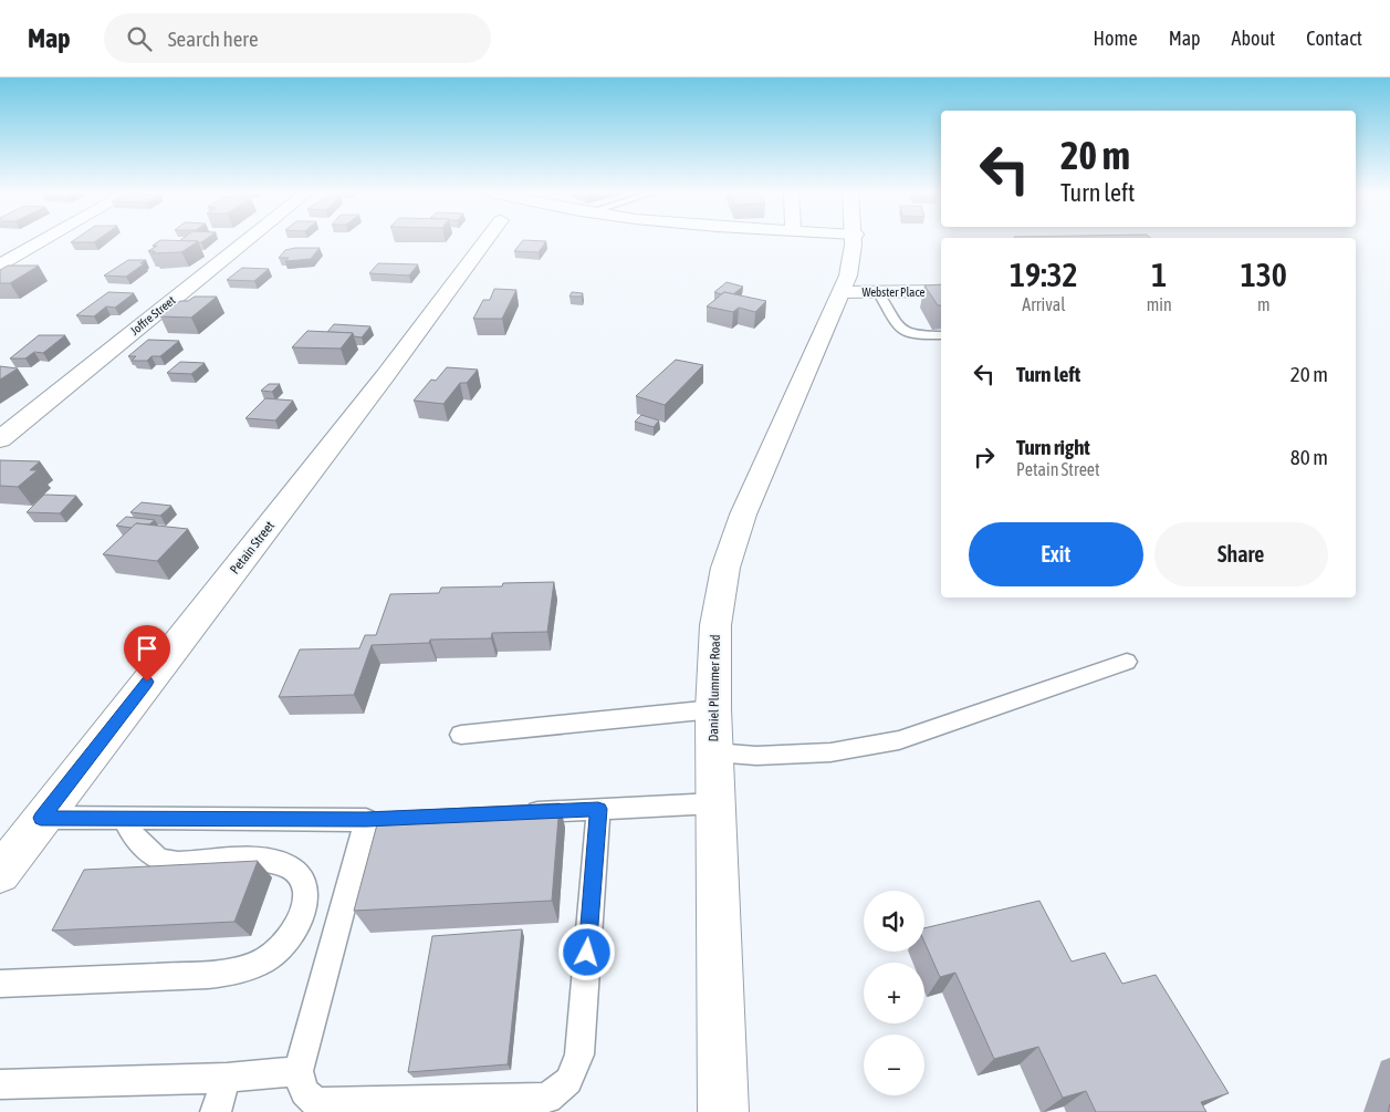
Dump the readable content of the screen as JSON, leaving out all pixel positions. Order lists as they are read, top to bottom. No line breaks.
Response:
{"streets":{"street":["Webster Place","Joffre Street","Petain Street","Daniel Plummer Road"]},"crossings":[["Webster Place","Daniel Plummer Road"]],"page":{"header":"Map","search":"Search here","nav":["Home","Map","About","Contact"],"turn":["20 m","Turn left"],"eta":["19:32","Arrival","1","min","130","m"],"list":[{"name":"Turn left","value":"20 m"},{"name":"Turn right","note":"Petain Street","value":"80 m"}],"buttons":["Exit","Share"],"map_buttons":["+","−"]}}
